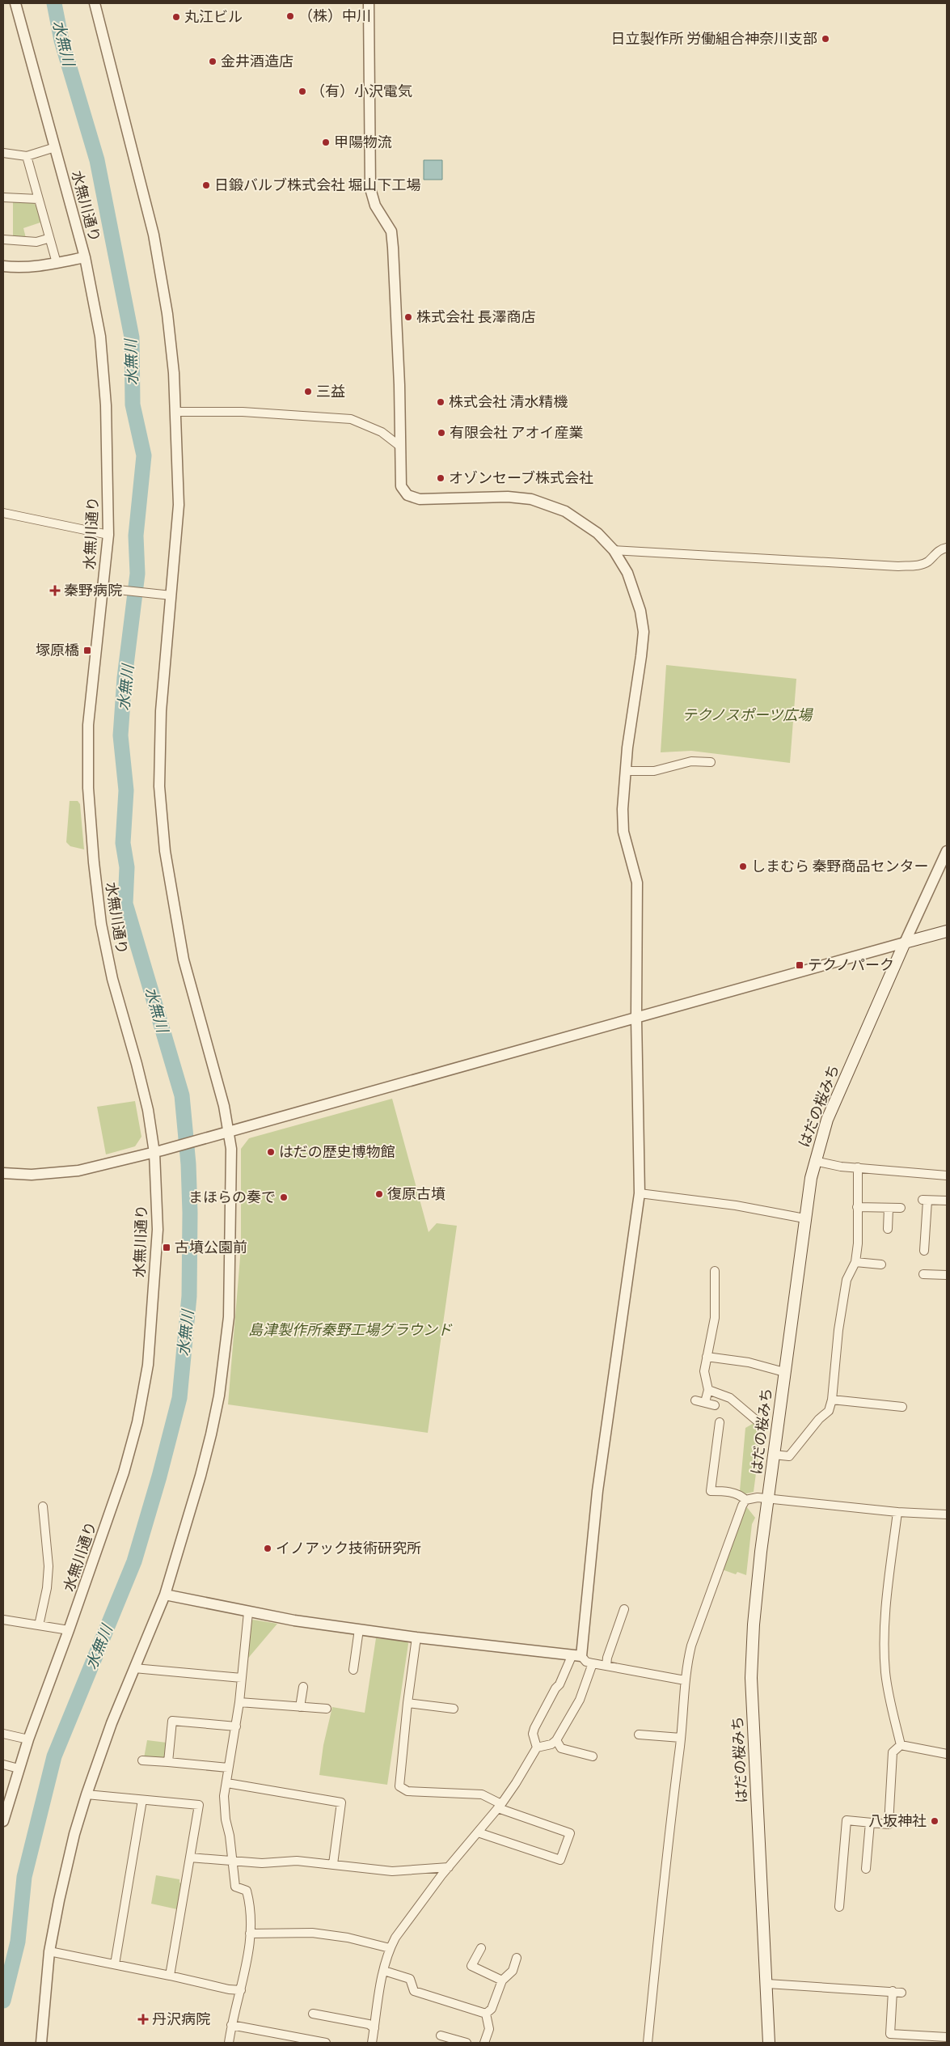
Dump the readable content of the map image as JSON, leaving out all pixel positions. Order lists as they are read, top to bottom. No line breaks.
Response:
{"streets":{"main road":["はだの桜みち"],"street":["水無川通り"]},"water":["水無川"],"parks":["テクノスポーツ広場","島津製作所秦野工場グラウンド"],"places":{"other":["（株）中川","丸江ビル","日立製作所 労働組合神奈川支部","金井酒造店","（有）小沢電気","甲陽物流","日鍛バルブ株式会社 堀山下工場","株式会社 長澤商店","三益","株式会社 清水精機","有限会社 アオイ産業","オゾンセーブ株式会社","しまむら 秦野商品センター","はだの歴史博物館","復原古墳","まほらの奏で","イノアック技術研究所","八坂神社"],"health":["秦野病院","丹沢病院"],"transit":["塚原橋","テクノパーク","古墳公園前"]}}
